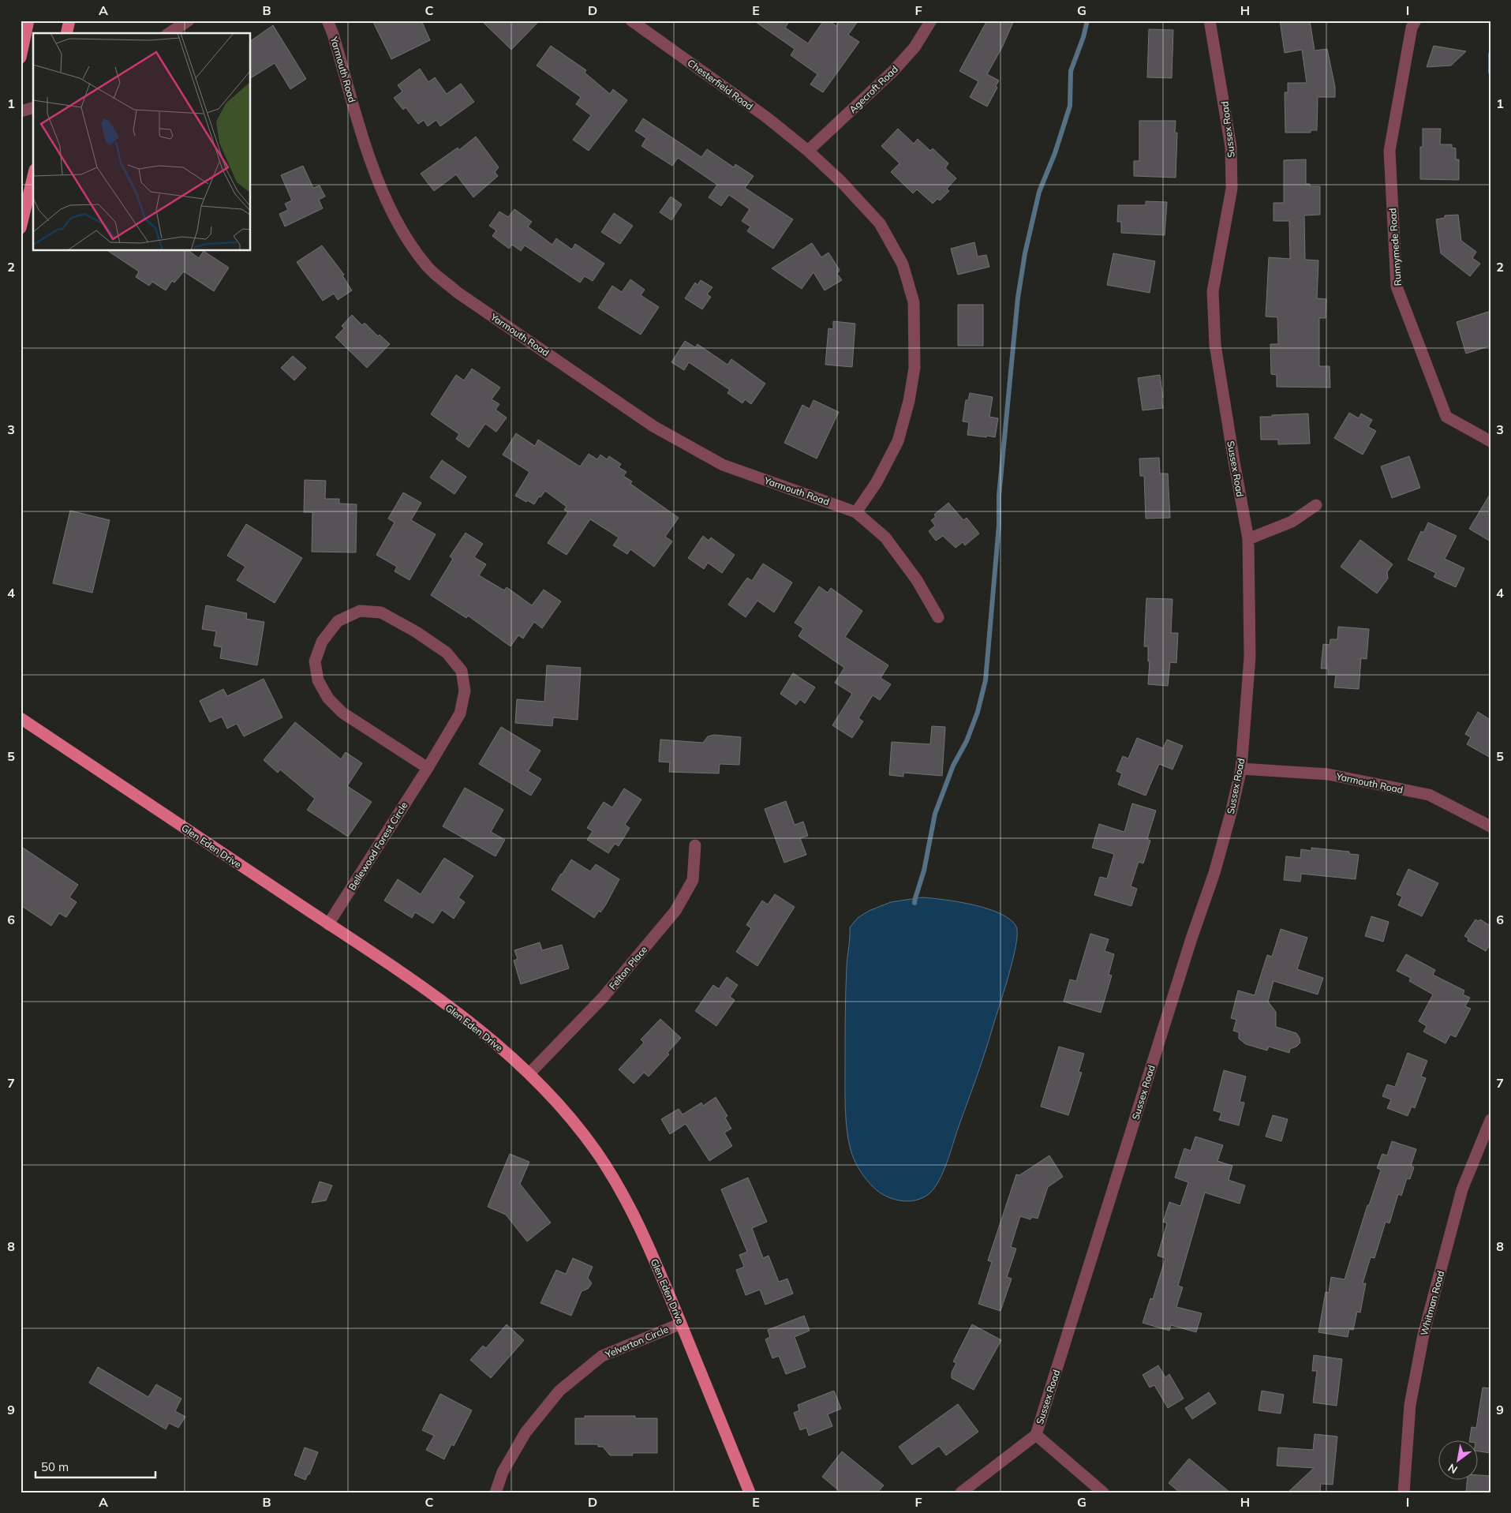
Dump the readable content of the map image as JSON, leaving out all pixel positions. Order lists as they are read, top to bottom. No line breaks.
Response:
{"streets":{"main road":["Glen Eden Drive"],"street":["Yarmouth Road","Chesterfield Road","Agecroft Road","Sussex Road","Runnymede Road","Bellewood Forest Circle","Felton Place","Whitman Road","Yelverton Circle"]},"crossings":[["Yarmouth Road","Sussex Road"],["Chesterfield Road","Agecroft Road"],["Glen Eden Drive","Bellewood Forest Circle"],["Glen Eden Drive","Felton Place"],["Glen Eden Drive","Yelverton Circle"]],"scale_bar":"50 m","north":"bottom left","grid":{"columns":["A","B","C","D","E","F","G","H","I"],"rows":["1","2","3","4","5","6","7","8","9"]}}
